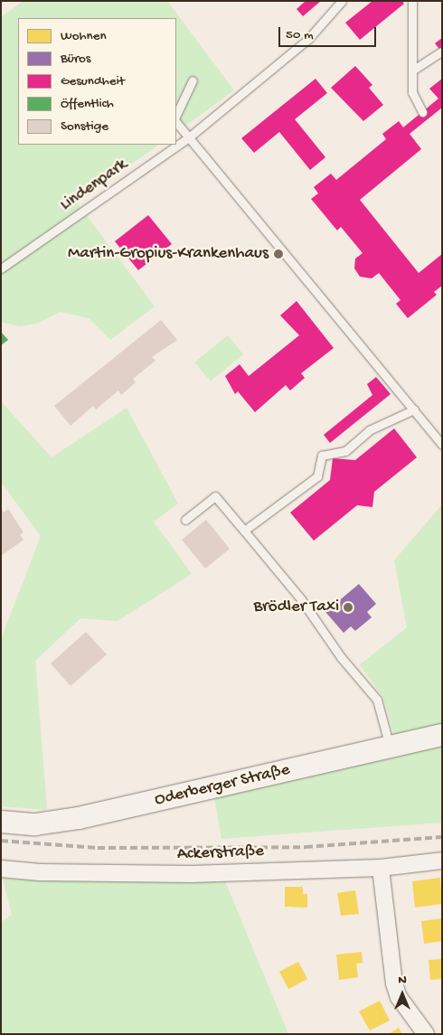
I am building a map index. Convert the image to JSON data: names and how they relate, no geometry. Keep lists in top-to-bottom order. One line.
{"streets":{"main road":["Oderberger Straße"],"street":["Ackerstraße"],"lane":["Lindenpark"]},"places":["Martin-Gropius-Krankenhaus","Brödler Taxi"],"legend":["Wohnen","Büros","Gesundheit","Öffentlich","Sonstige"],"scale_bar":"50 m","north":"top"}
